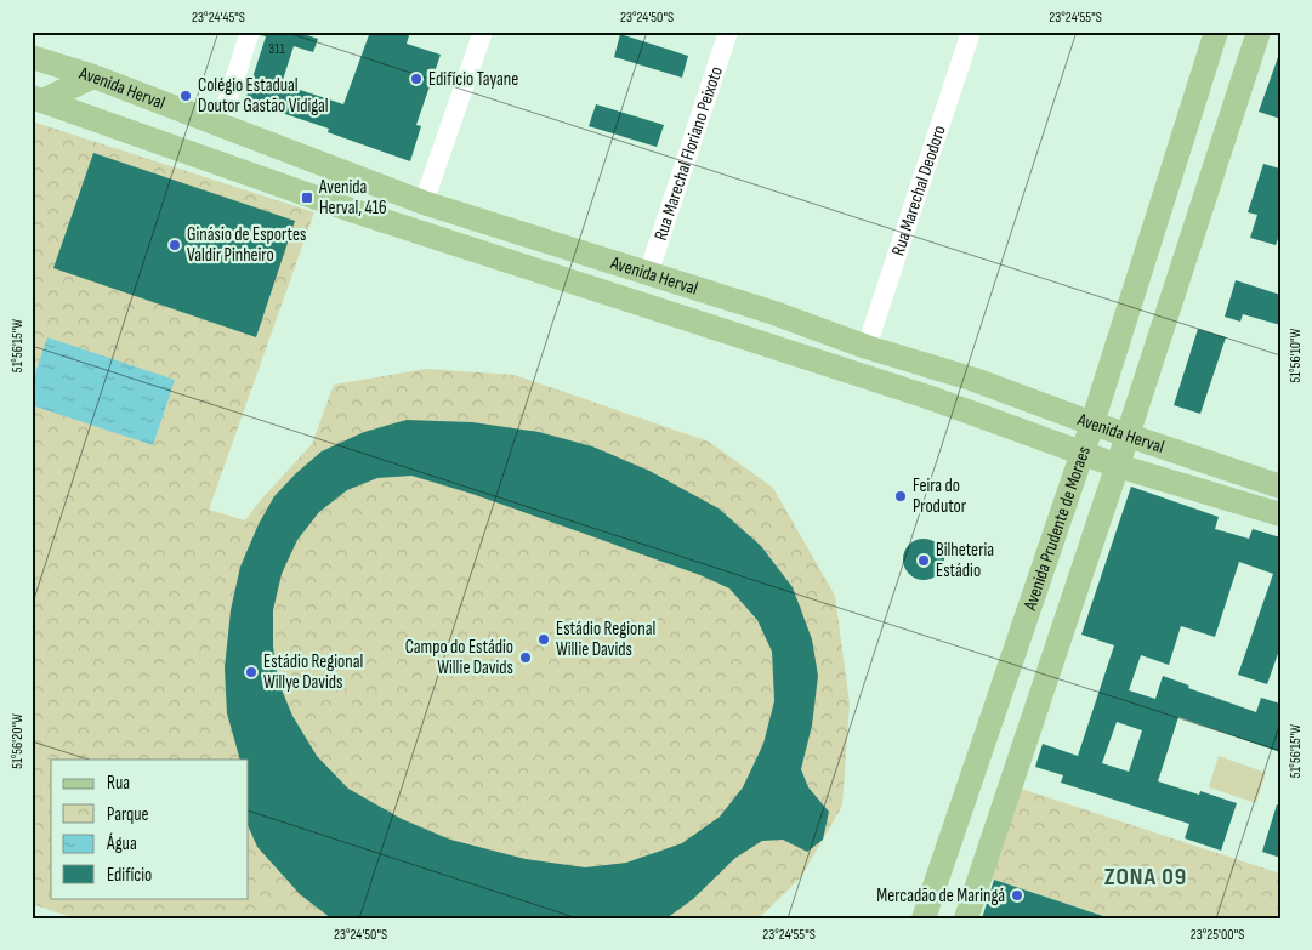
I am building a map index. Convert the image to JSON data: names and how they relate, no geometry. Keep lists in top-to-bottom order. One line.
{"streets":{"main road":["Avenida Herval","Avenida Prudente de Moraes"],"street":["Rua Marechal Floriano Peixoto","Rua Marechal Deodoro"]},"crossings":[["Avenida Herval","Rua Marechal Floriano Peixoto"],["Avenida Herval","Rua Marechal Deodoro"],["Avenida Herval","Avenida Prudente de Moraes"]],"districts":["ZONA 09"],"places":{"other":["Edifício Tayane","Colégio Estadual Doutor Gastão Vidigal","Ginásio de Esportes Valdir Pinheiro","Feira do Produtor","Bilheteria Estádio","Estádio Regional Willie Davids","Campo do Estádio Willie Davids","Estádio Regional Willye Davids","Mercadão de Maringá"],"transit":["Avenida Herval, 416"]},"house_numbers":["311"],"legend":["Rua","Parque","Água","Edifício"],"coordinates":["23°24'45\"S","23°24'50\"S","23°24'55\"S","51°56'15\"W","51°56'10\"W","51°56'20\"W","23°25'00\"S"]}
